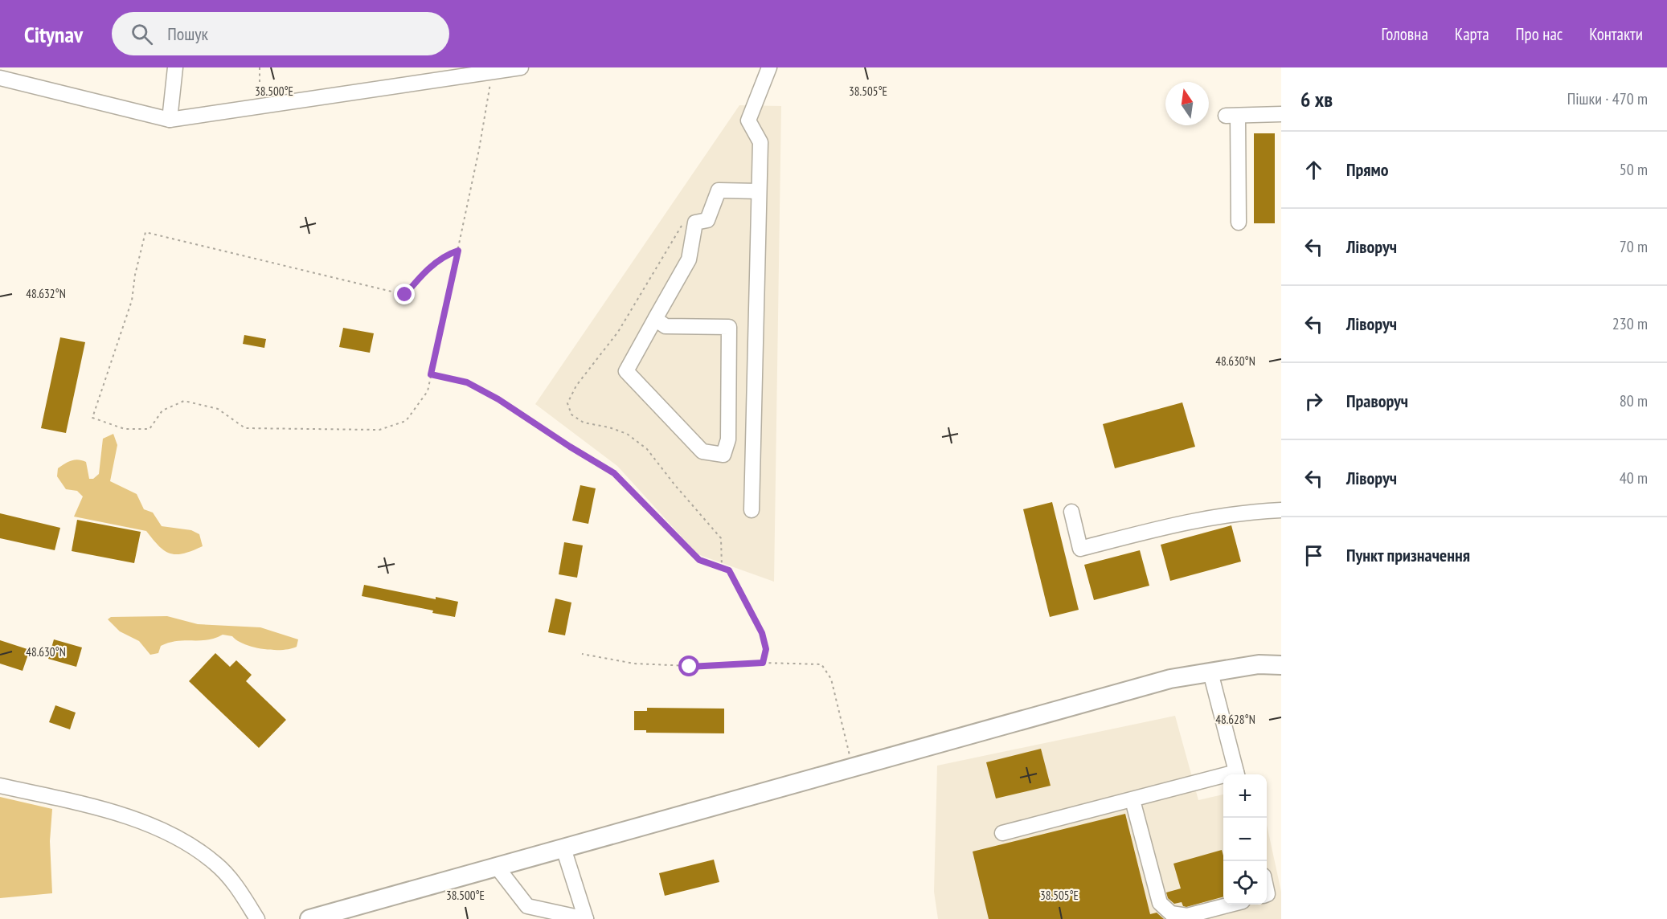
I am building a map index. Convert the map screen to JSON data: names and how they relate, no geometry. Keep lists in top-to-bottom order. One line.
{"north":"top","page":{"header":"Citynav","search":"Пошук","nav":["Головна","Карта","Про нас","Контакти"],"heading":["6 хв","Пішки · 470 m"],"list":[["Прямо","50 m"],["Ліворуч","70 m"],["Ліворуч","230 m"],["Праворуч","80 m"],["Ліворуч","40 m"],"Пункт призначення"],"map_buttons":["+","−"]},"coordinates":["38.500°E","38.505°E","48.632°N","48.630°N","48.628°N"]}
